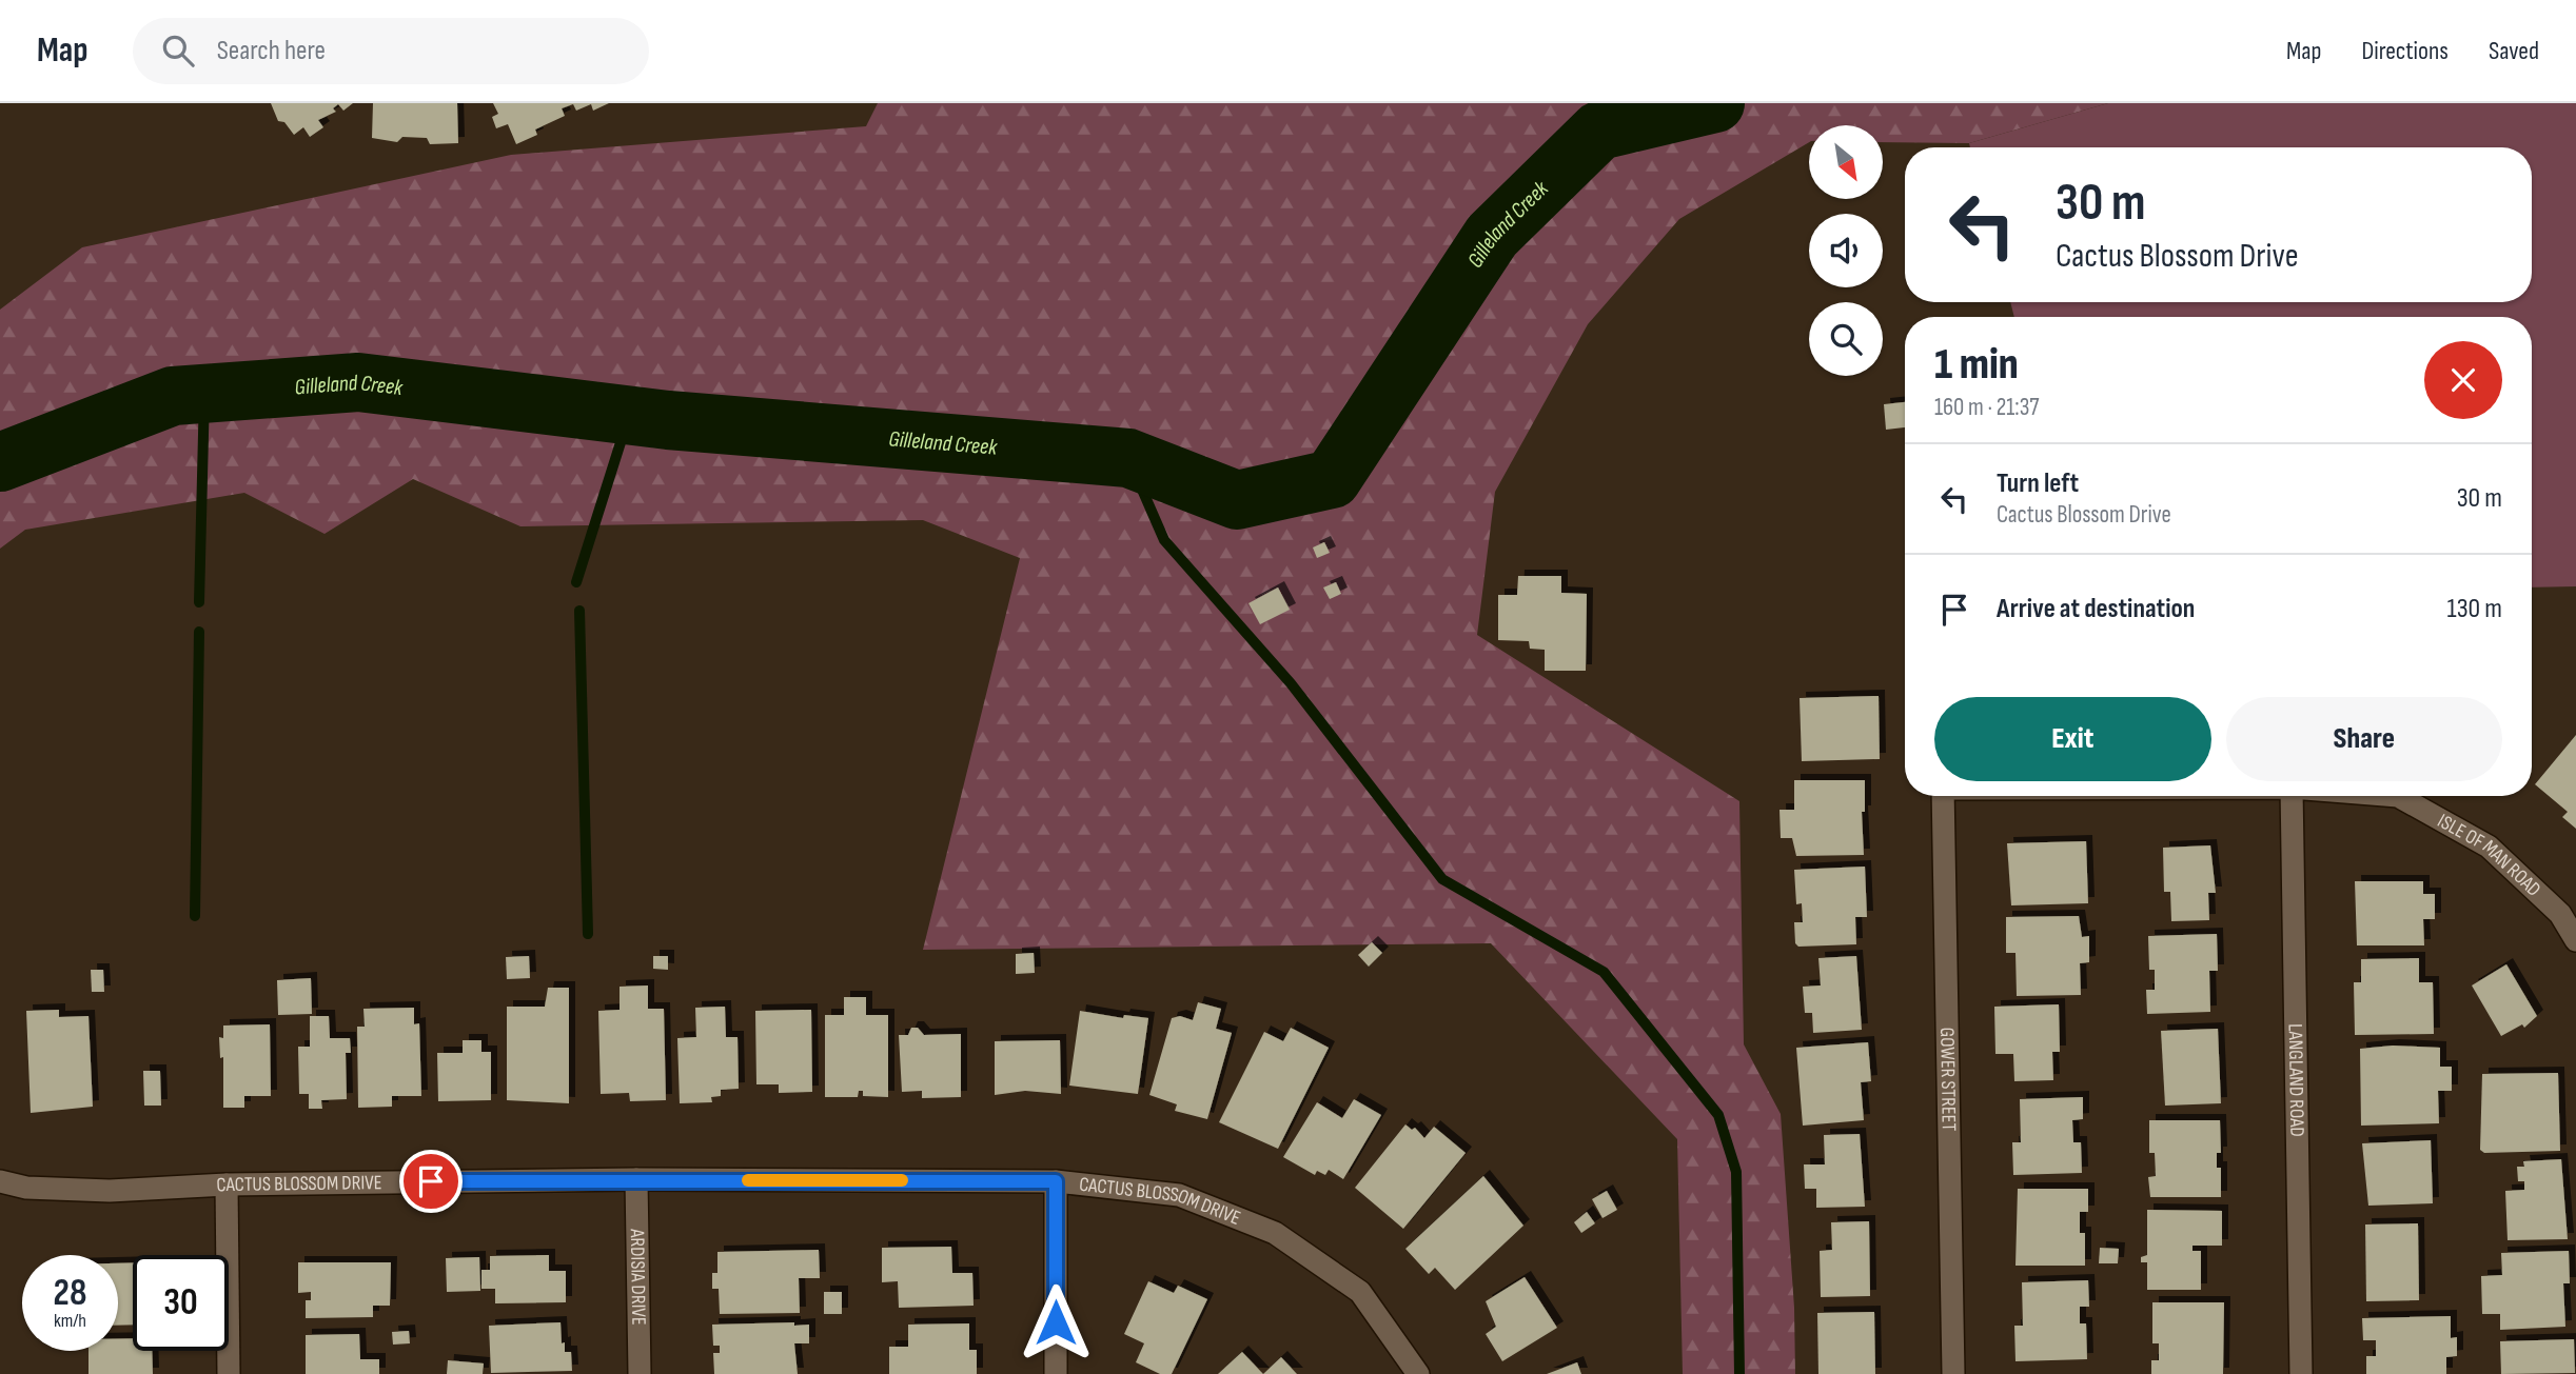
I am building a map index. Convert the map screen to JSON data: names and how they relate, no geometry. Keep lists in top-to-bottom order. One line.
{"streets":{"street":["ISLE OF MAN ROAD","GOWER STREET","LANGLAND ROAD","CACTUS BLOSSOM DRIVE","ARDISIA DRIVE"]},"crossings":[["CACTUS BLOSSOM DRIVE","ARDISIA DRIVE"]],"water":["Gilleland Creek"],"north":"bottom right","page":{"header":"Map","search":"Search here","nav":["Map","Directions","Saved"],"turn":["30 m","Cactus Blossom Drive"],"heading":["1 min","160 m · 21:37"],"list":[{"name":"Turn left","note":"Cactus Blossom Drive","value":"30 m"},{"name":"Arrive at destination","value":"130 m"}],"buttons":["Exit","Share"],"speed":"28 km/h","limit":"30"}}
